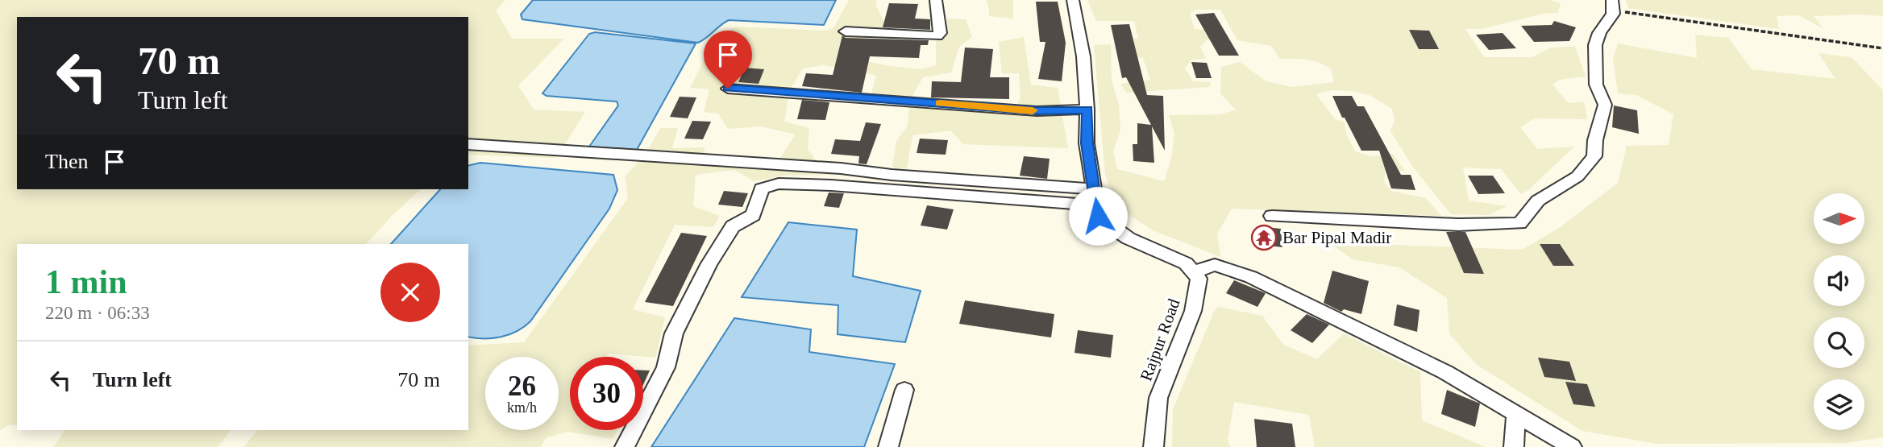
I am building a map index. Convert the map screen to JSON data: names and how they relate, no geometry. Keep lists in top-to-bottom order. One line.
{"streets":{"street":["Rajpur Road"]},"places":{"temple":["Bar Pipal Madir"]},"north":"right","page":{"turn":["70 m","Turn left"],"then":"Then","heading":["1 min","220 m · 06:33"],"list":[{"name":"Turn left","value":"70 m"}],"speed":"26 km/h","limit":"30"}}
